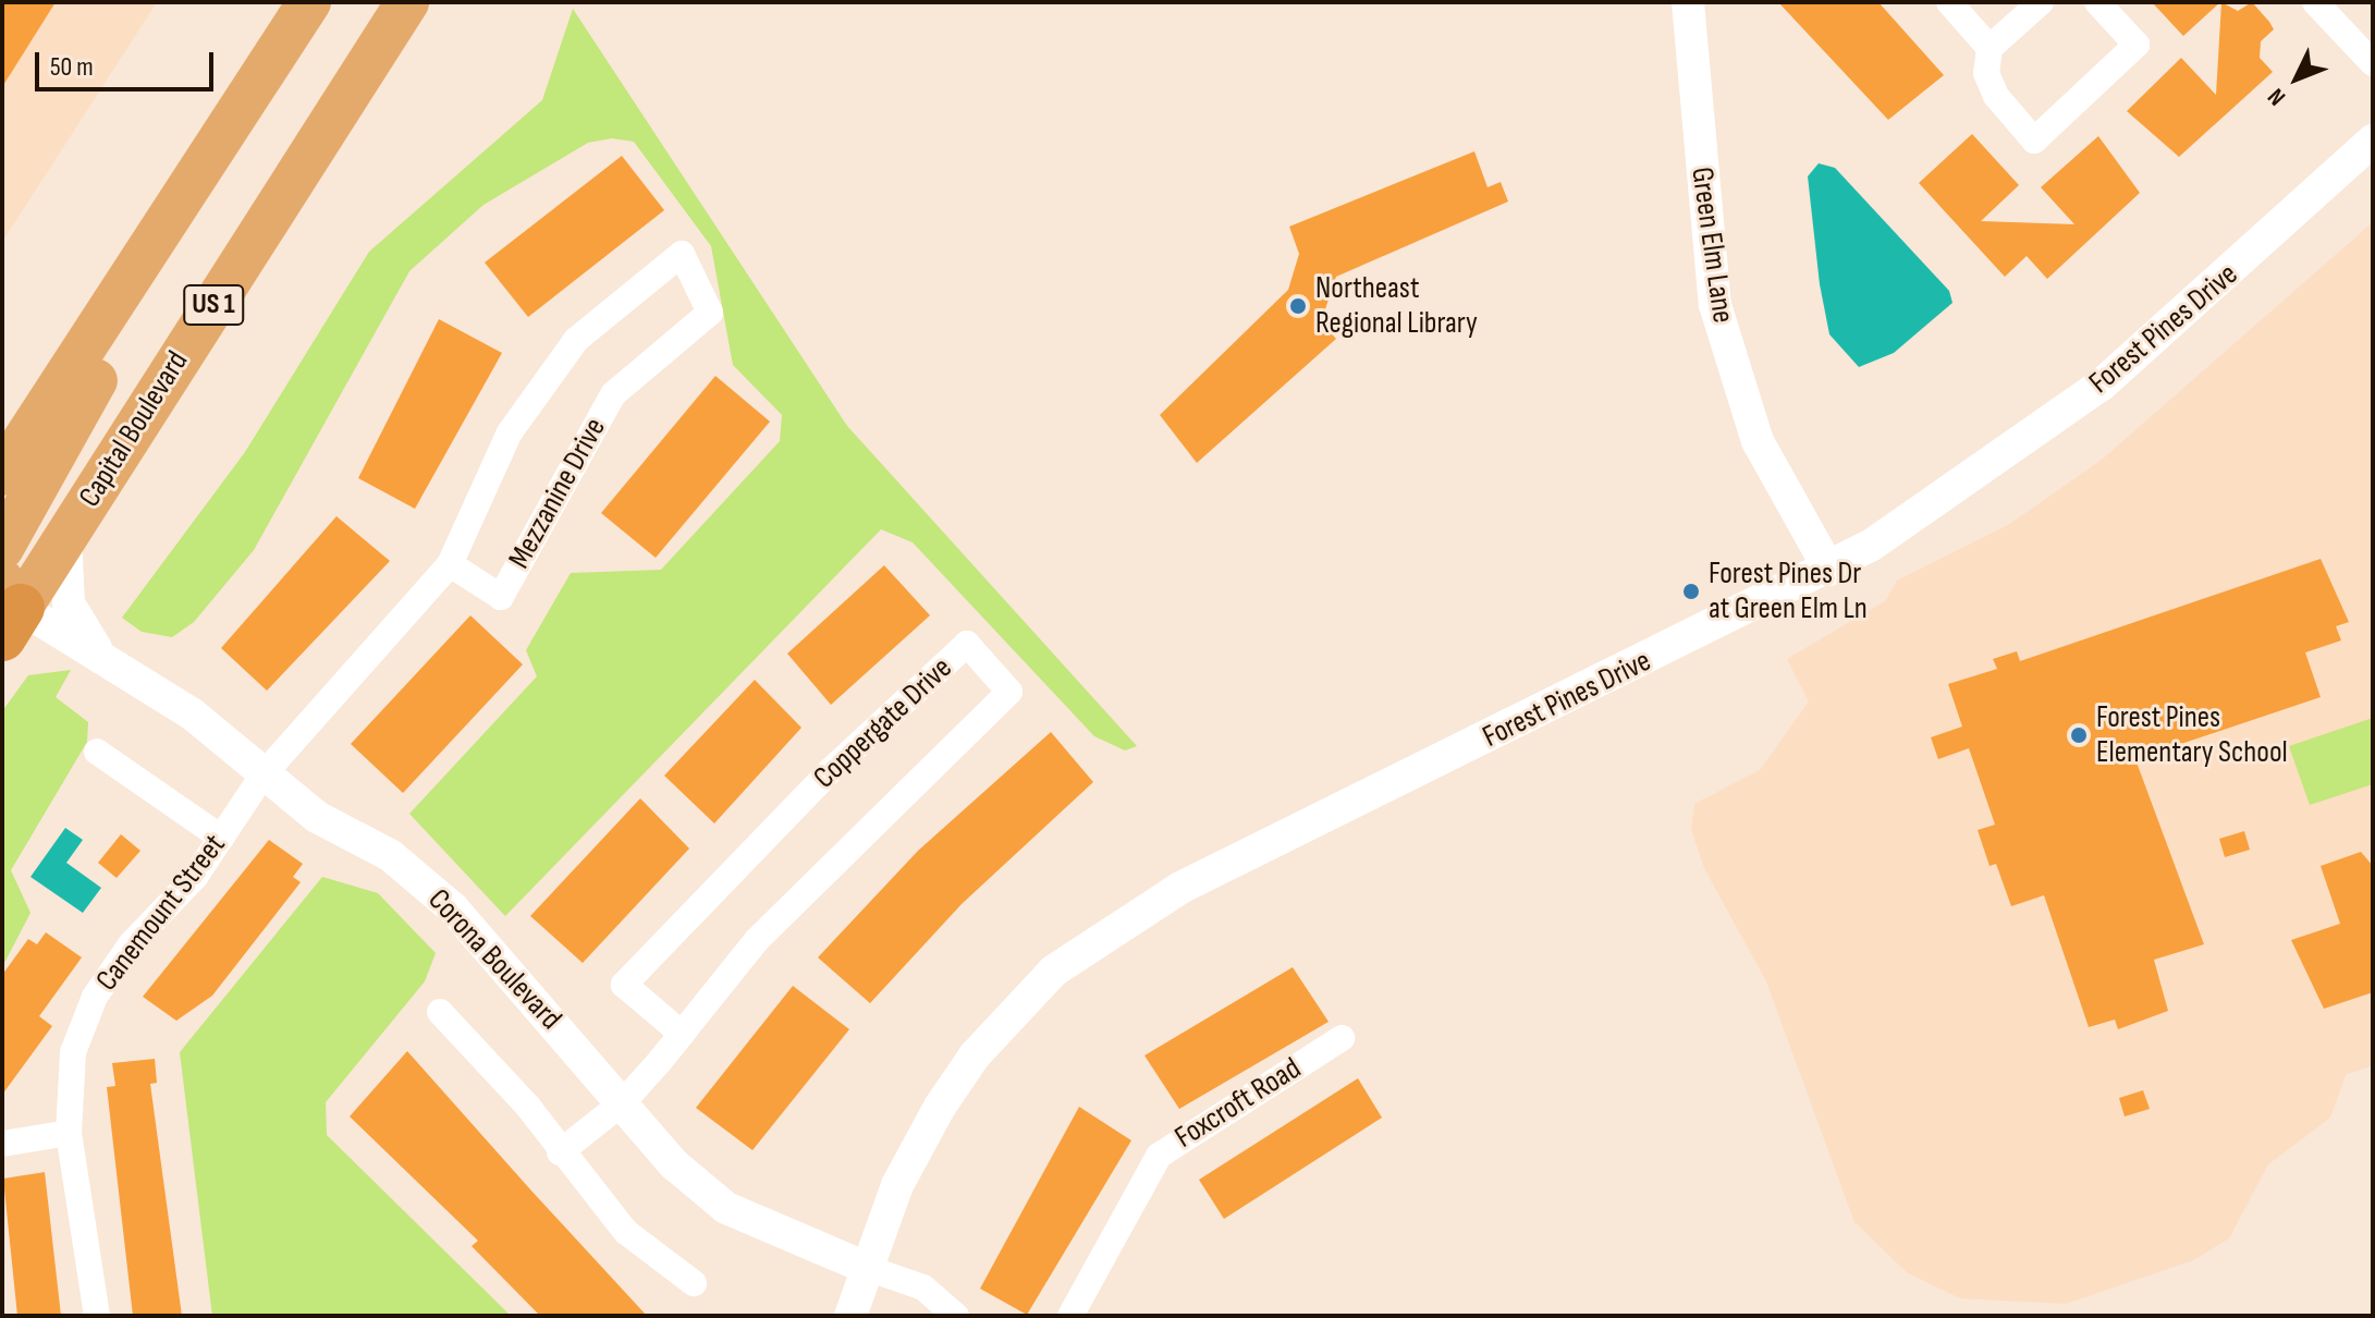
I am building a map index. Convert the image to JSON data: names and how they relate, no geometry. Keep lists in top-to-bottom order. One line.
{"streets":{"highway":["US 1","Capital Boulevard"],"street":["Green Elm Lane","Forest Pines Drive","Mezzanine Drive","Coppergate Drive","Canemount Street","Corona Boulevard","Foxcroft Road"]},"crossings":[["Green Elm Lane","Forest Pines Drive"],["Forest Pines Drive","Corona Boulevard"],["Capital Boulevard","Corona Boulevard"],["Mezzanine Drive","Canemount Street"],["Mezzanine Drive","Corona Boulevard"],["Coppergate Drive","Corona Boulevard"],["Canemount Street","Corona Boulevard"]],"places":["Northeast Regional Library","Forest Pines Dr at Green Elm Ln","Forest Pines Elementary School"],"scale_bar":"50 m","north":"bottom left"}
